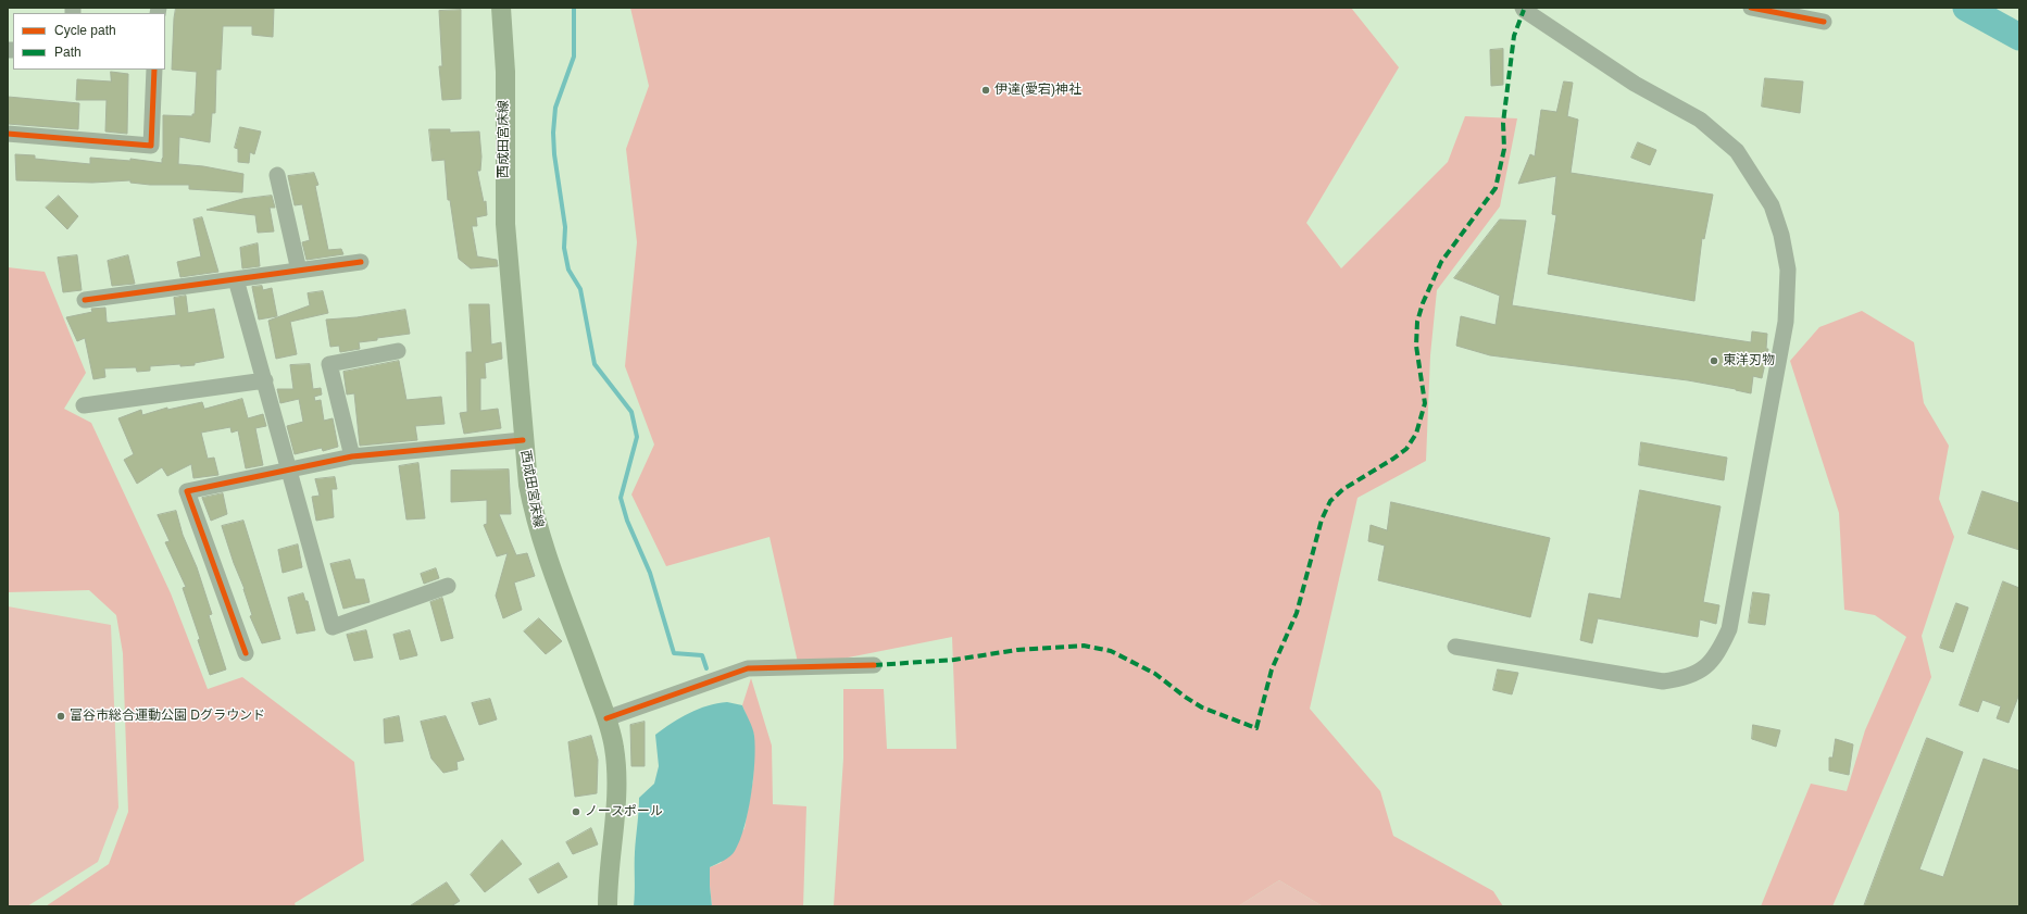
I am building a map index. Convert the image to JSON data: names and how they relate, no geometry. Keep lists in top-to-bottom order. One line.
{"streets":{"main road":["西成田宮床線"]},"places":["伊達(愛宕)神社","東洋刃物","富谷市総合運動公園 Dグラウンド","ノースポール"],"legend":["Cycle path","Path"]}
